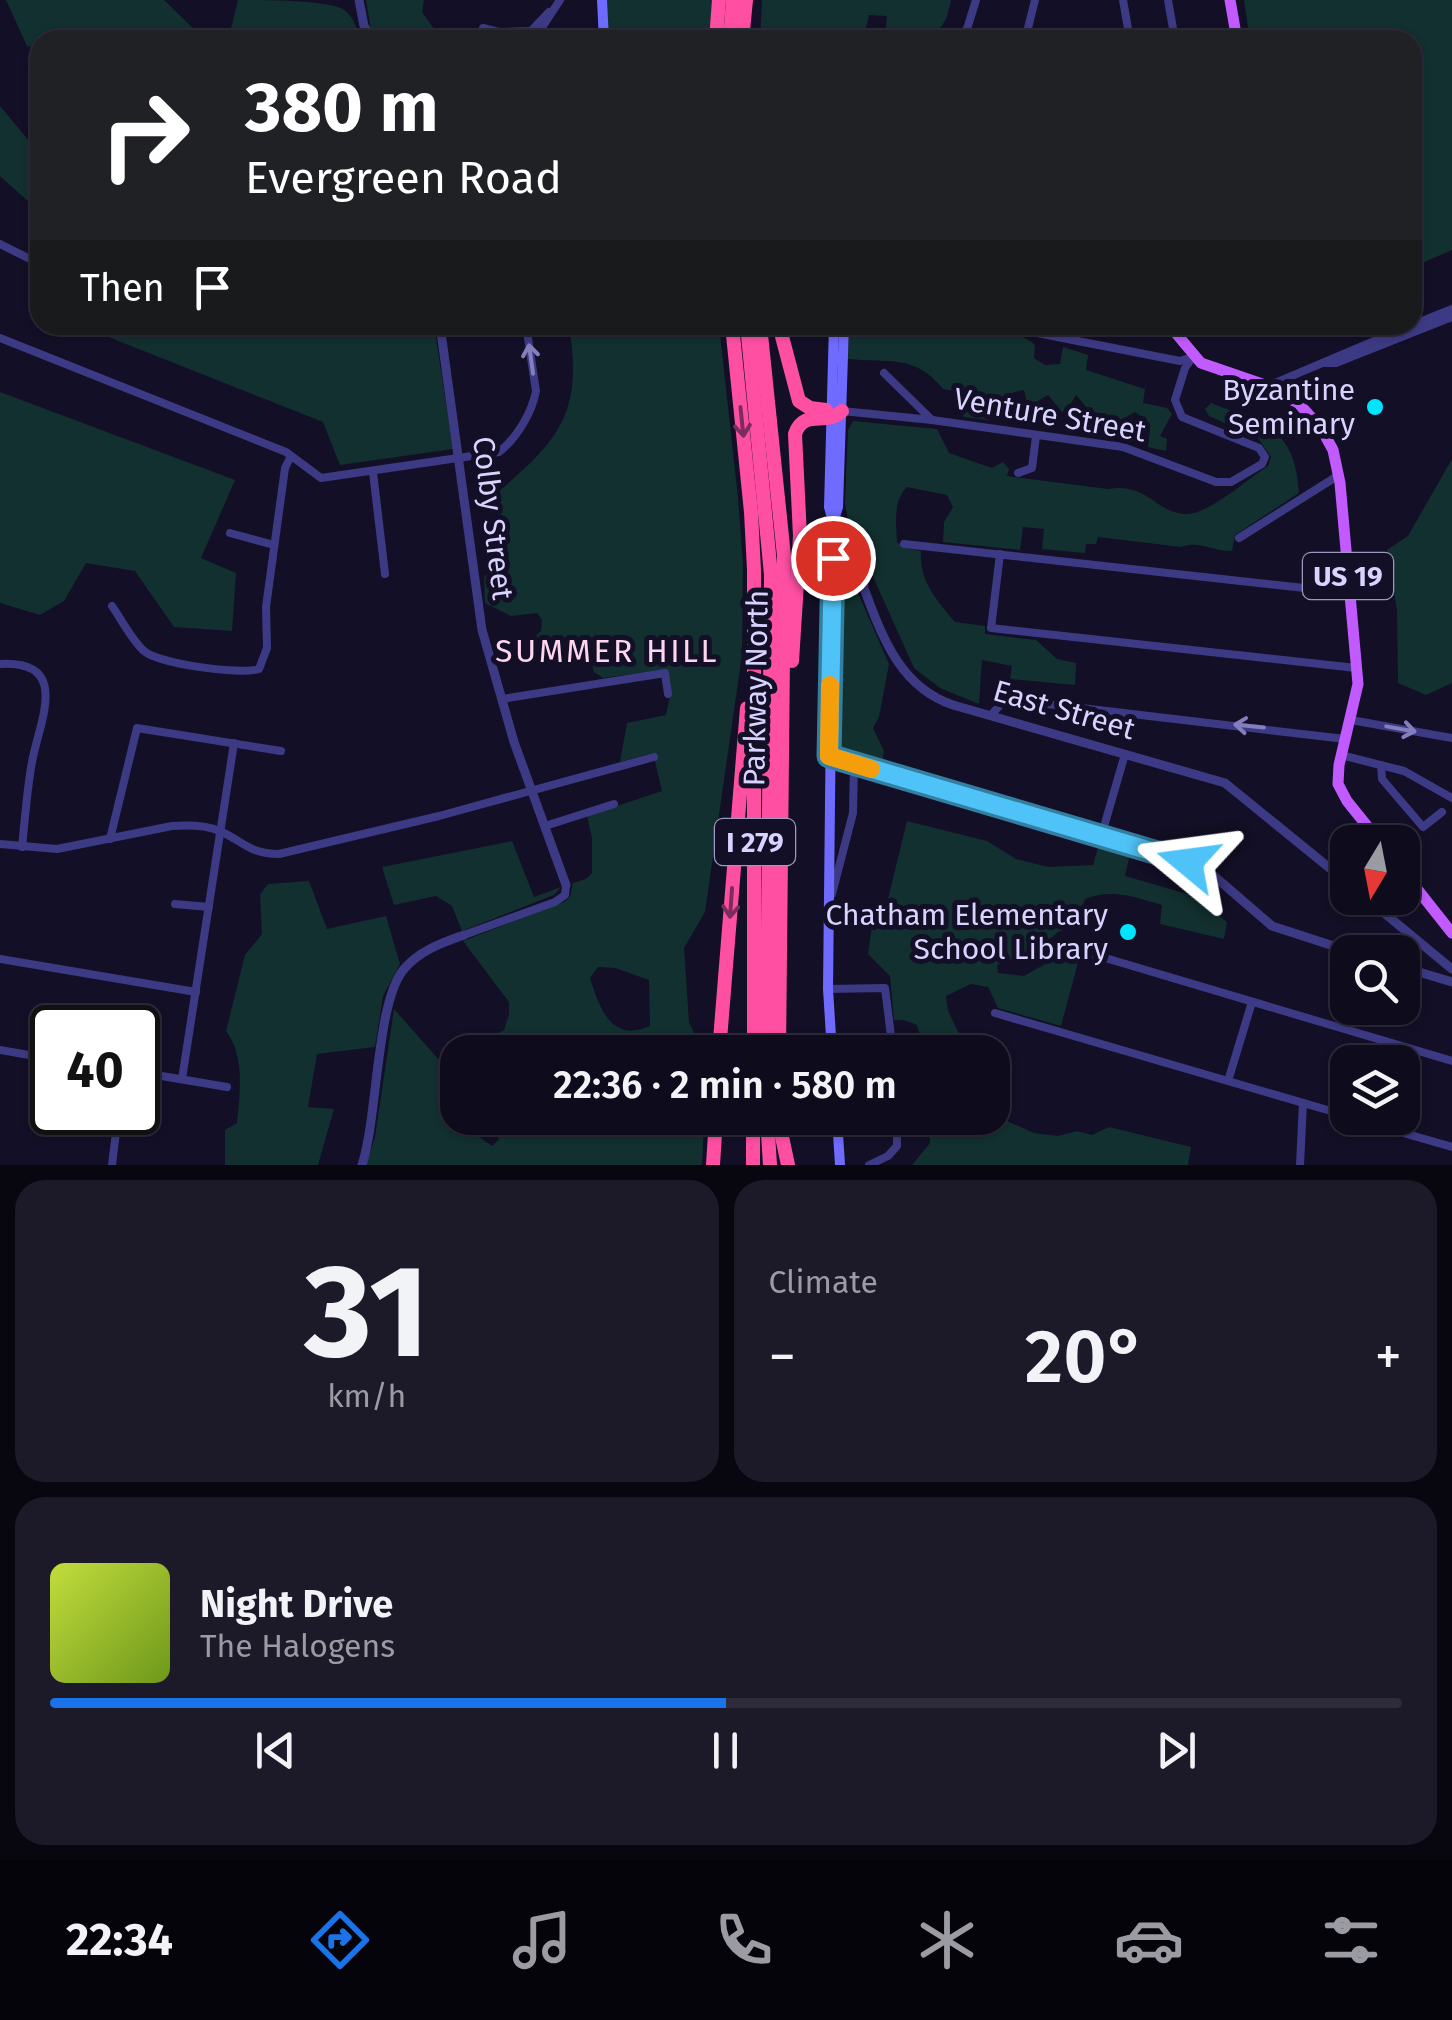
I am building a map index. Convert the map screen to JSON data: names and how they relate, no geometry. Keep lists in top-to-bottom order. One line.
{"streets":{"highway":["Parkway North","I 279"],"main road":["US 19","East Street"],"street":["Venture Street","Colby Street"]},"crossings":[["Venture Street","US 19"],["Venture Street","East Street"]],"districts":["SUMMER HILL"],"places":["Byzantine Seminary","Chatham Elementary School Library"],"north":"bottom","page":{"turn":["380 m","Evergreen Road"],"then":"Then","limit":"40","trip":"22:36 · 2 min · 580 m","tile":[["31","km/h"],"Climate"],"heat":["−","20°","+"],"song":["Night Drive","The Halogens"],"tabs":"22:34"}}
